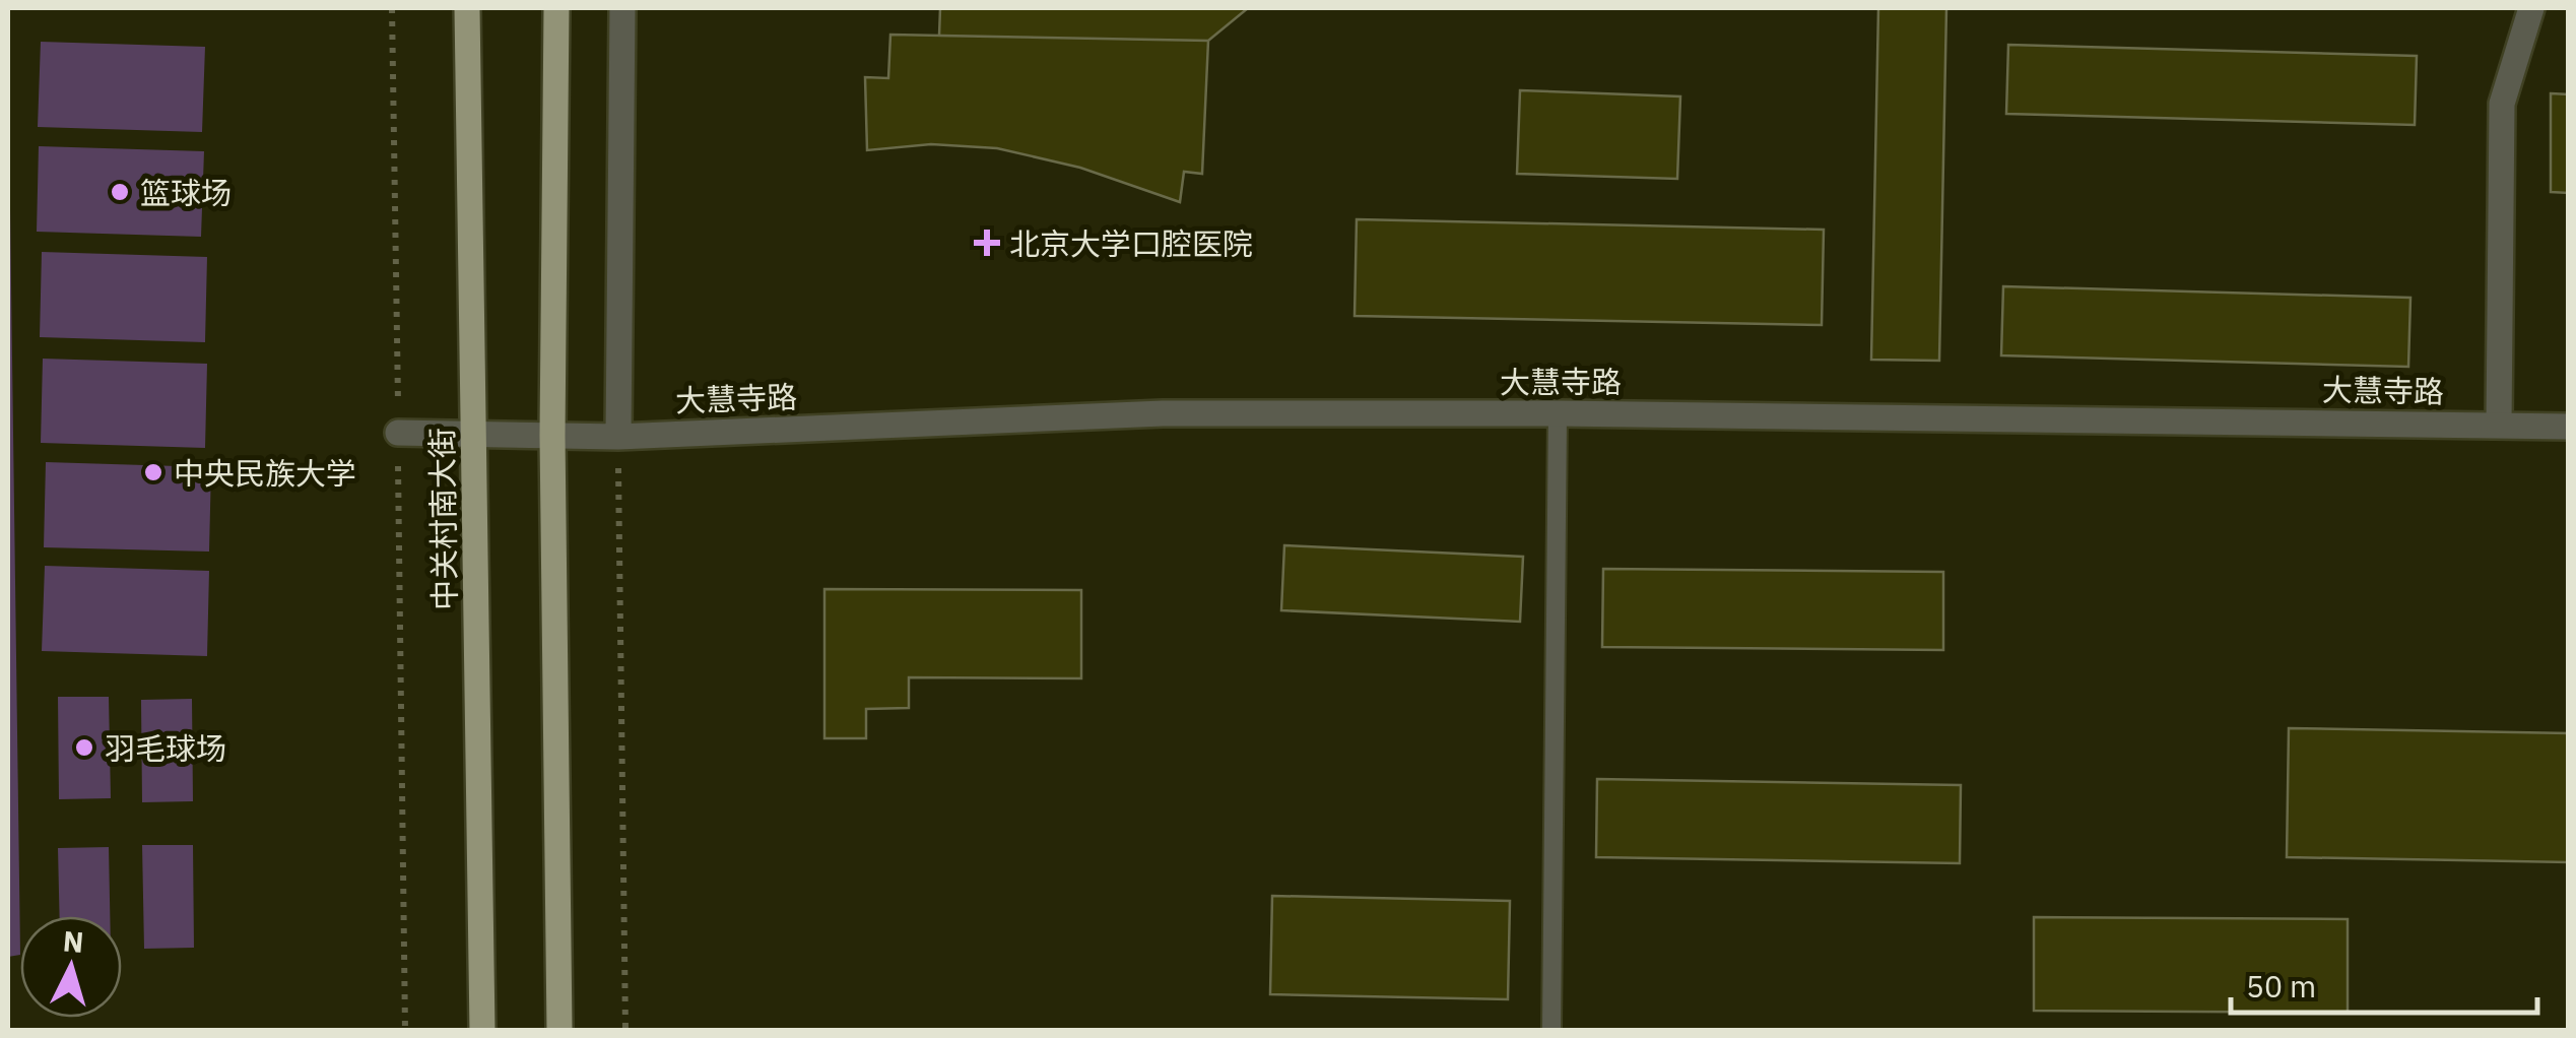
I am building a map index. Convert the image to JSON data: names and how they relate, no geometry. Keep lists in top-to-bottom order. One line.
{"streets":{"main road":["中关村南大街"],"street":["大慧寺路"]},"crossings":[["大慧寺路","中关村南大街"]],"places":{"other":["篮球场","中央民族大学","羽毛球场"],"health":["北京大学口腔医院"]},"scale_bar":"50 m","north":"top"}
